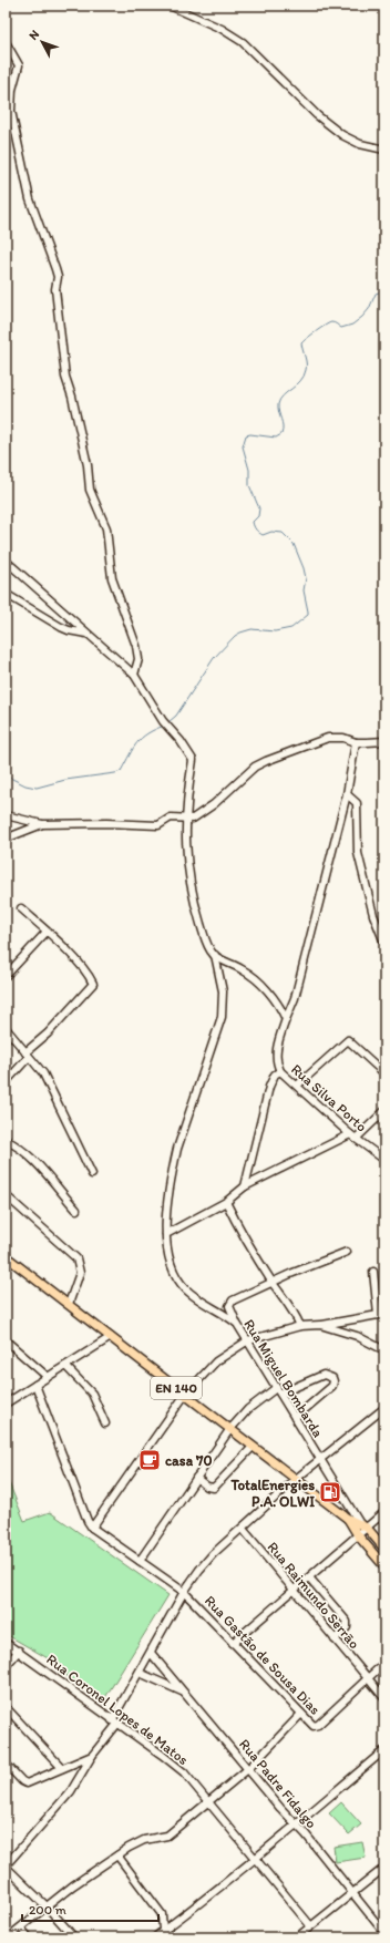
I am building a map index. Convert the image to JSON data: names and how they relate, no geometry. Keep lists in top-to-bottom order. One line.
{"streets":{"main road":["EN 140"],"street":["Rua Silva Porto","Rua Miguel Bombarda","Rua Raimundo Serrão","Rua Gastão de Sousa Dias","Rua Coronel Lopes de Matos","Rua Padre Fidalgo"]},"crossings":[["Rua Miguel Bombarda","EN 140"],["Rua Raimundo Serrão","Rua Gastão de Sousa Dias"]],"places":{"cafe":["casa 70"],"fuel station":["TotalEnergies P.A. OLWI"]},"scale_bar":"200 m","north":"top left"}
